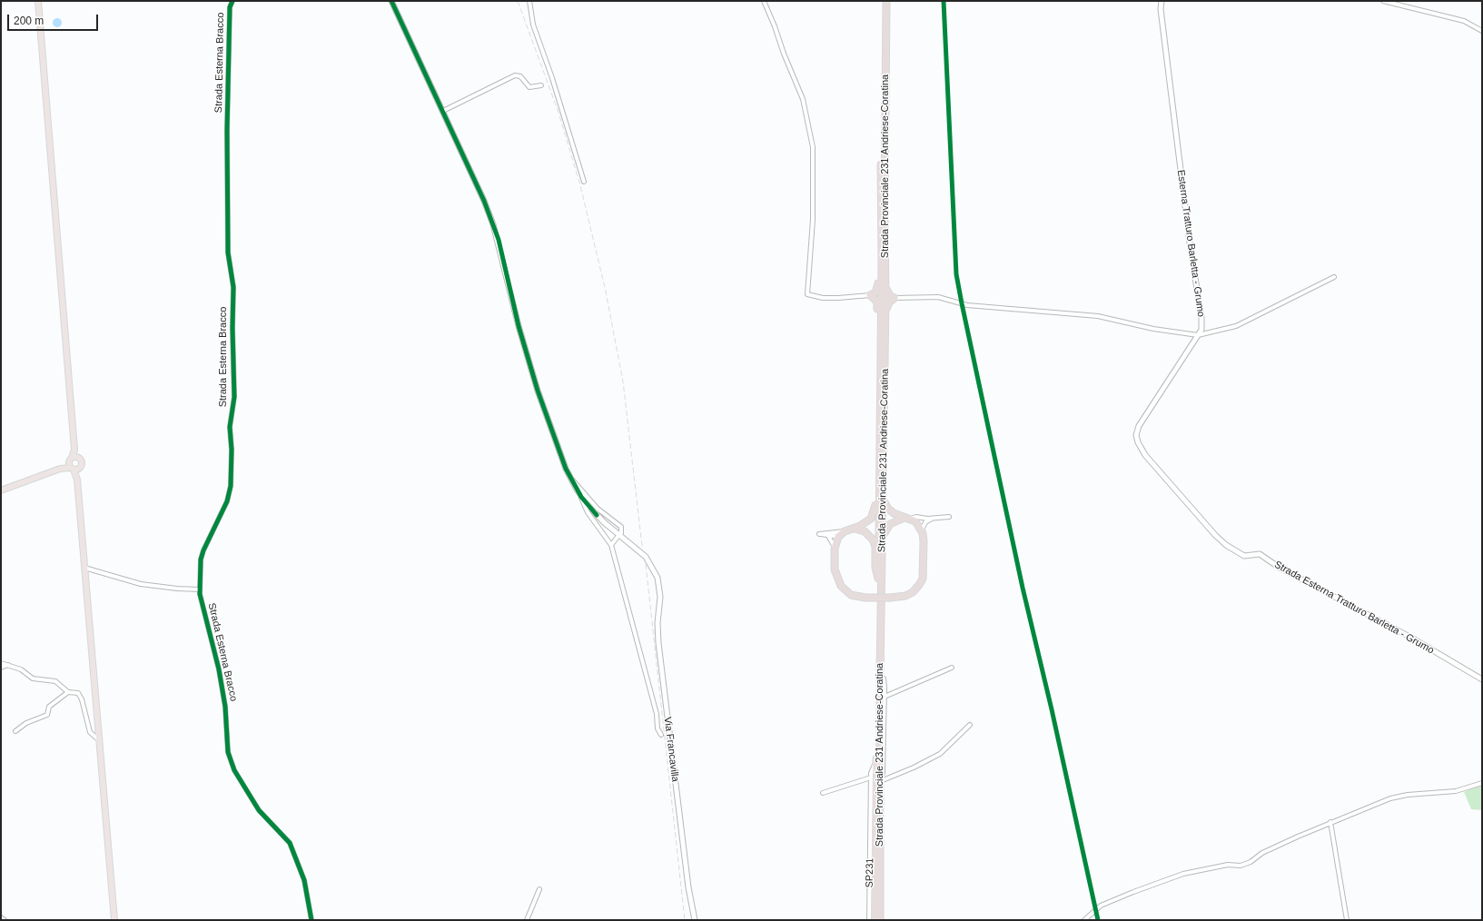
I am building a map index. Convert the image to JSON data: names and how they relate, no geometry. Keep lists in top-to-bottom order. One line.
{"streets":{"highway":["Strada Provinciale 231 Andriese-Coratina","SP231"],"street":["Strada Esterna Bracco","Esterna Tratturo Barletta - Grumo","Strada Esterna Tratturo Barletta - Grumo","Via Francavilla"]},"crossings":[["Strada Provinciale 231 Andriese-Coratina","SP231"],["Esterna Tratturo Barletta - Grumo","Strada Esterna Tratturo Barletta - Grumo"]],"scale_bar":"200 m"}
